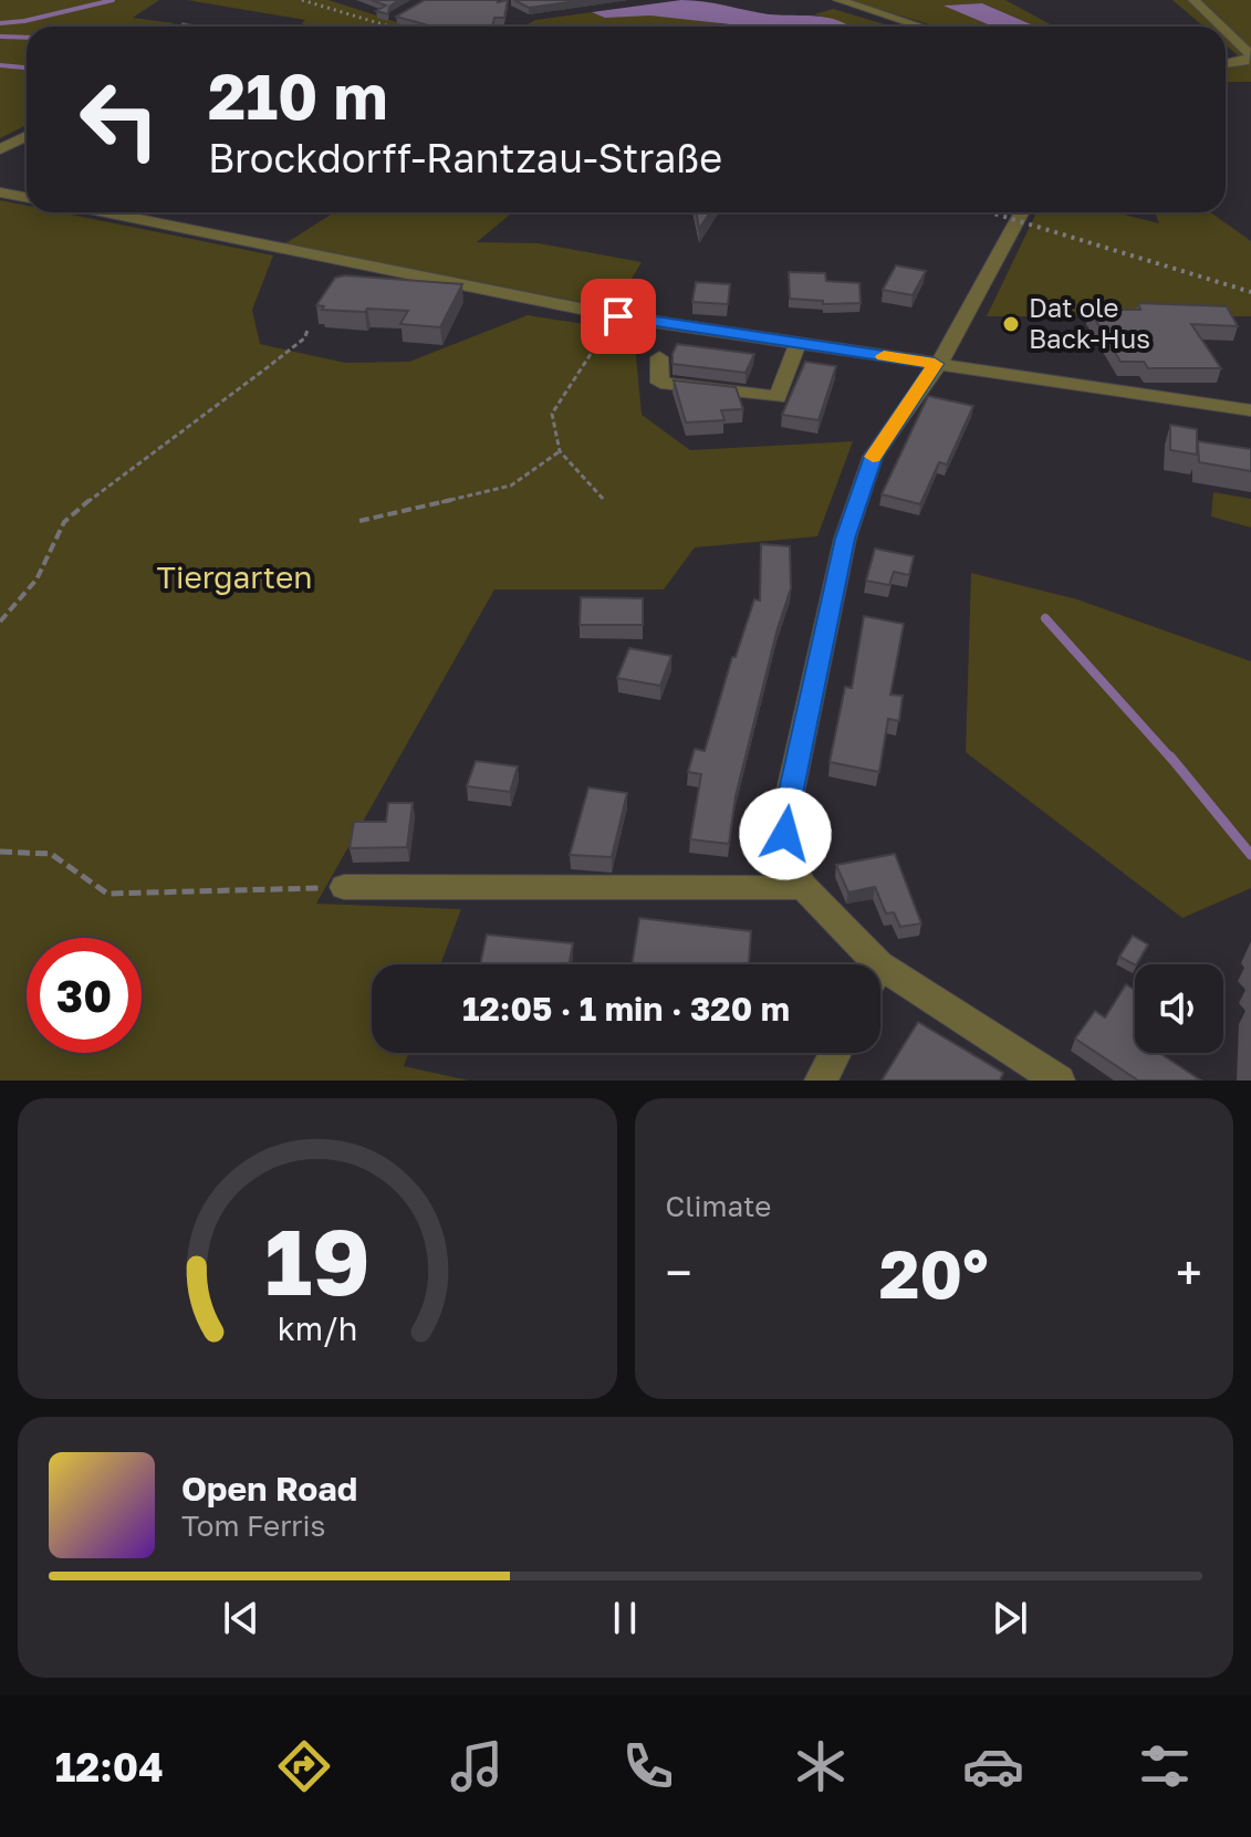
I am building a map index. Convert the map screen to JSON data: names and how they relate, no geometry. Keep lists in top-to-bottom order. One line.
{"parks":["Tiergarten"],"places":["Dat ole Back-Hus"],"page":{"turn":["210 m","Brockdorff-Rantzau-Straße"],"limit":"30","trip":"12:05 · 1 min · 320 m","tile":"Climate","heat":["−","20°","+"],"song":["Open Road","Tom Ferris"],"tabs":"12:04","gauge":["19","km/h"]}}
